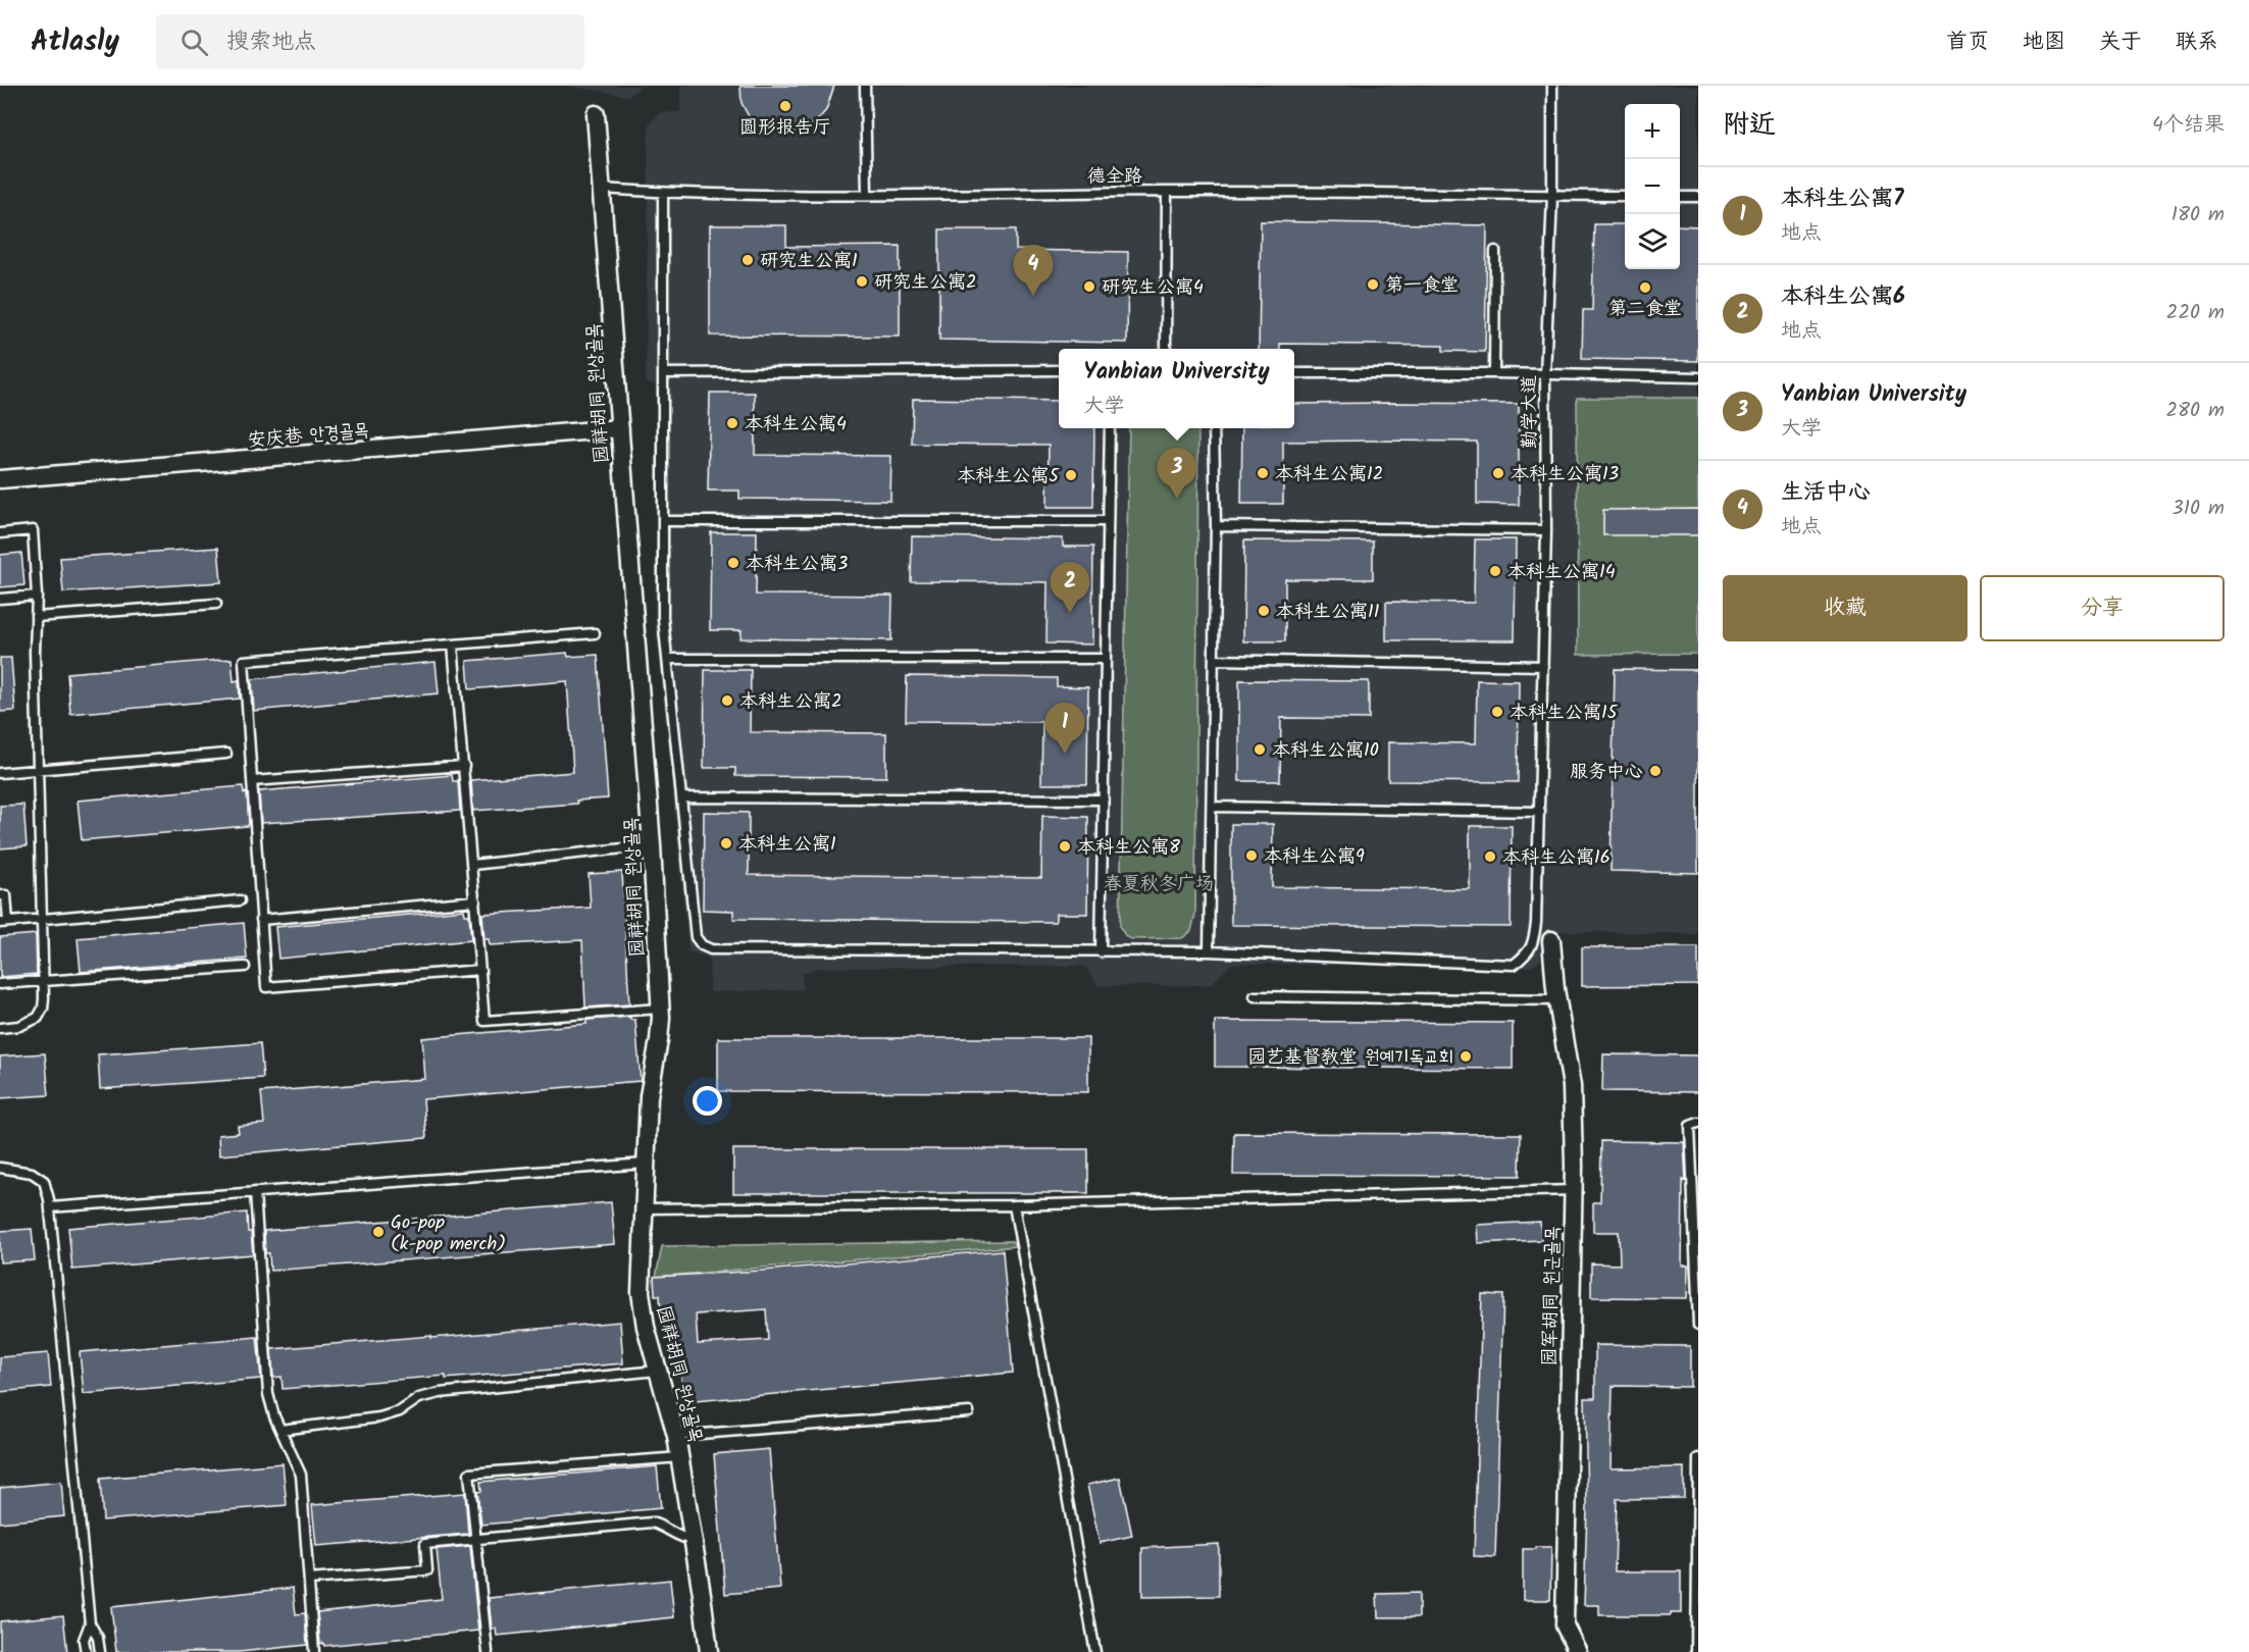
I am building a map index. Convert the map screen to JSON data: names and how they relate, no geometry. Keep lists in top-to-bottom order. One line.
{"streets":{"street":["园祥胡同 원상골목","安庆巷 안경골목","园军胡同 원군골목"],"lane":["德全路","勤学大道"]},"crossings":[["德全路","园祥胡同 원상골목"],["德全路","勤学大道"],["园祥胡同 원상골목","安庆巷 안경골목"]],"parks":["春夏秋冬广场"],"places":["圆形报告厅","研究生公寓1","研究生公寓2","第一食堂","研究生公寓4","第二食堂","本科生公寓4","本科生公寓12","本科生公寓13","本科生公寓5","本科生公寓3","本科生公寓14","本科生公寓11","本科生公寓2","本科生公寓15","本科生公寓10","服务中心","本科生公寓1","本科生公寓8","本科生公寓9","本科生公寓16","园艺基督教堂 원예기독교회","Go-pop (k-pop merch)"],"page":{"header":"Atlasly","search":"搜索地点","nav":["首页","地图","关于","联系"],"heading":["附近","4个结果"],"map_buttons":["+","−"],"list":[{"mark":"1","name":"本科生公寓7","note":"地点","value":"180 m"},{"mark":"2","name":"本科生公寓6","note":"地点","value":"220 m"},{"mark":"3","name":"Yanbian University","note":"大学","value":"280 m"},{"mark":"4","name":"生活中心","note":"地点","value":"310 m"}],"pins":["4","3","2","1"],"popup":["Yanbian University","大学"],"buttons":["收藏","分享"]}}
